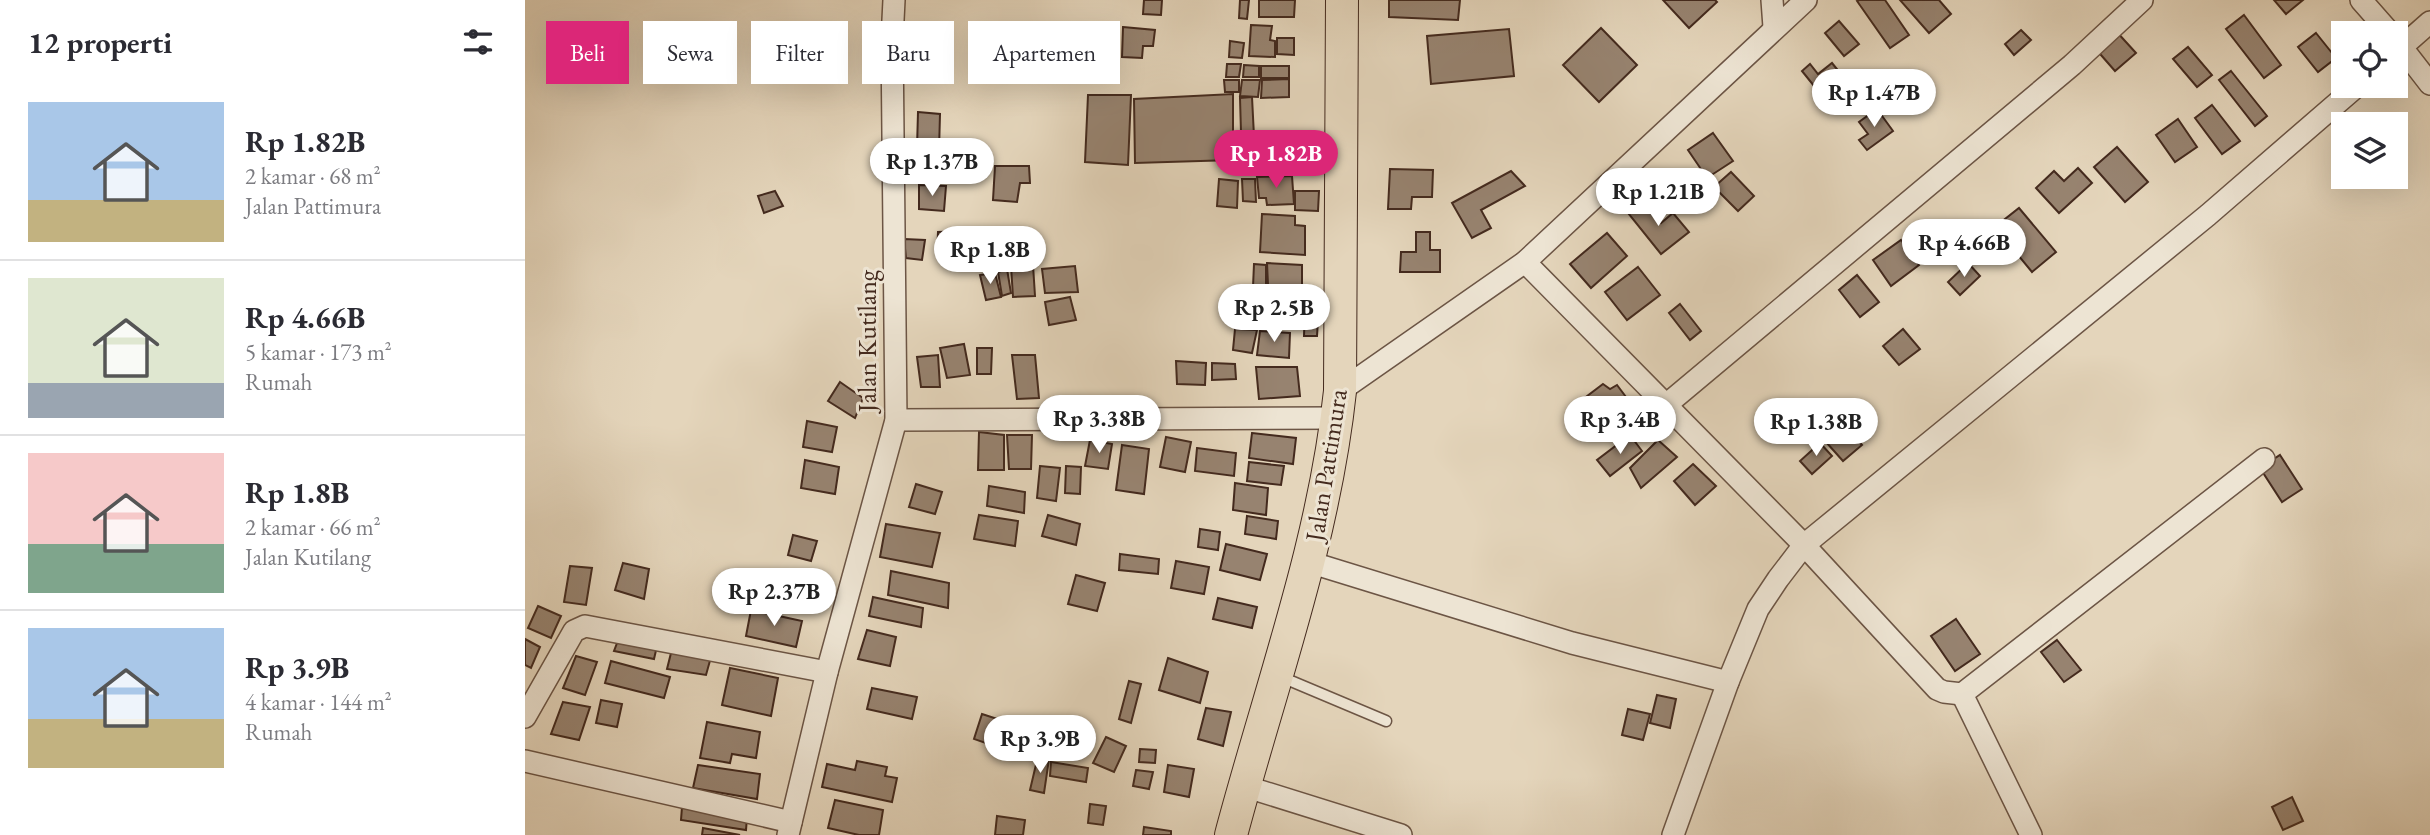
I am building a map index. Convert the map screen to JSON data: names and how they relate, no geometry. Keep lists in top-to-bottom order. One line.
{"streets":{"main road":["Jalan Pattimura"],"street":["Jalan Kutilang"]},"page":{"heading":"12 properti","chip":["Beli","Sewa","Filter","Baru","Apartemen"],"price":["Rp 1.47B","Rp 1.82B","Rp 1.37B","Rp 1.21B","Rp 4.66B","Rp 1.8B","Rp 2.5B","Rp 3.38B","Rp 3.4B","Rp 1.38B","Rp 2.37B","Rp 3.9B"],"list":[{"name":"Rp 1.82B","note":"2 kamar · 68 m² · Jalan Pattimura"},{"name":"Rp 4.66B","note":"5 kamar · 173 m² · Rumah"},{"name":"Rp 1.8B","note":"2 kamar · 66 m² · Jalan Kutilang"},{"name":"Rp 3.9B","note":"4 kamar · 144 m² · Rumah"}]}}
